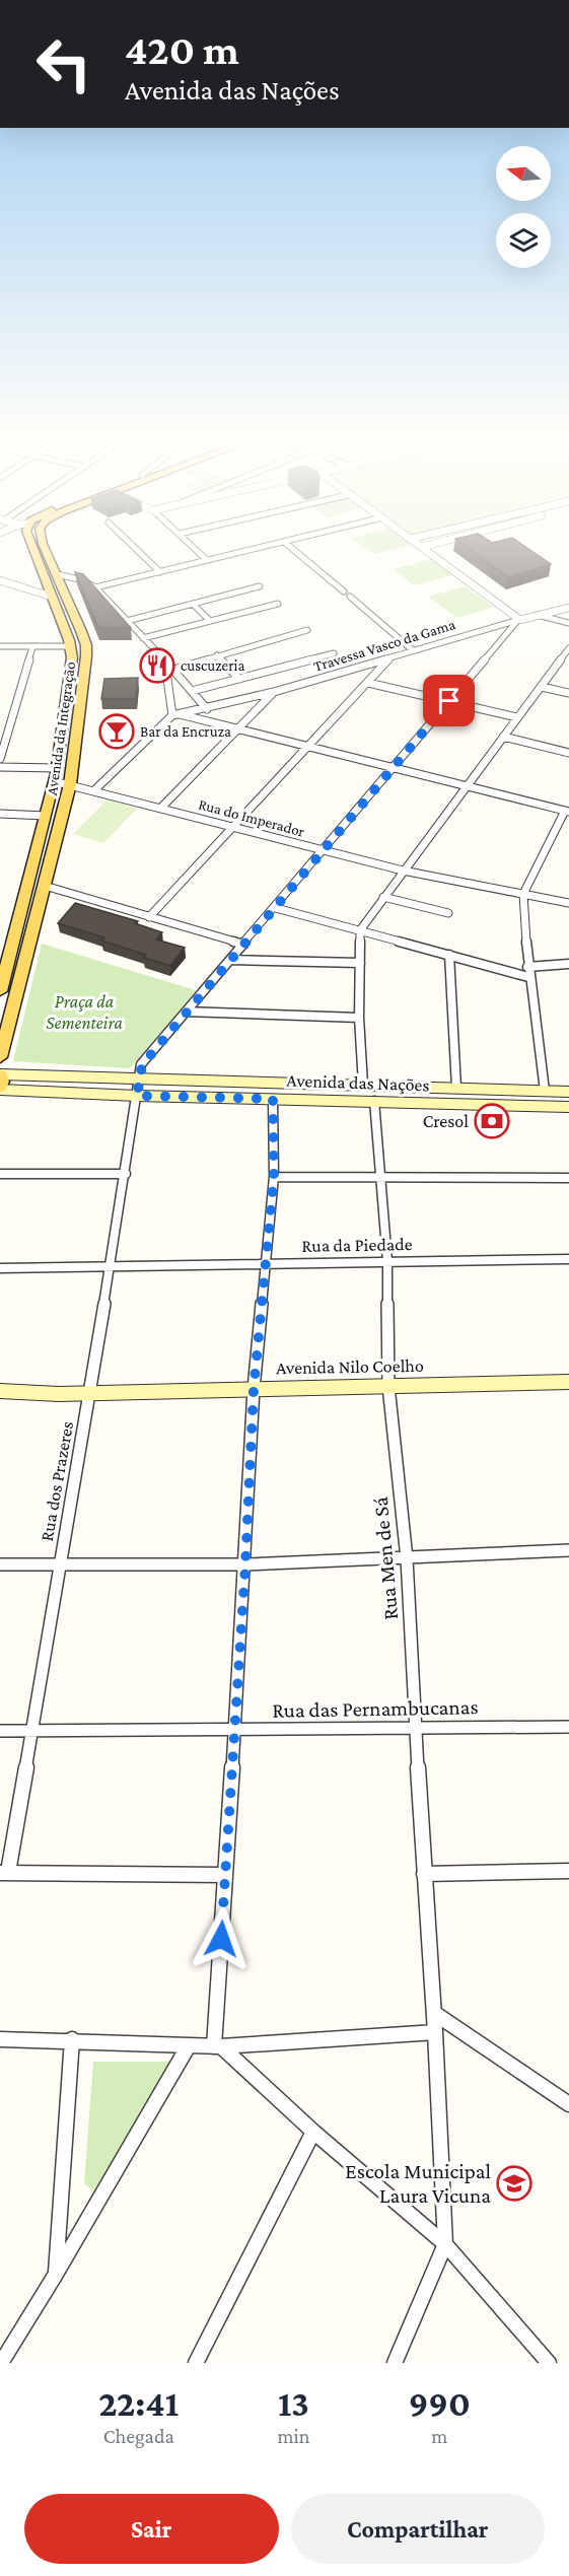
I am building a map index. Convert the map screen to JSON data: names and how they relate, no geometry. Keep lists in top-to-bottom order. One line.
{"streets":{"main road":["Avenida da Integração","Avenida das Nações","Avenida Nilo Coelho"],"street":["Travessa Vasco da Gama","Rua do Imperador","Rua da Piedade","Rua dos Prazeres","Rua Men de Sá","Rua das Pernambucanas"]},"crossings":[["Travessa Vasco da Gama","Rua dos Prazeres"],["Avenida da Integração","Rua do Imperador"],["Rua do Imperador","Rua dos Prazeres"],["Avenida das Nações","Rua dos Prazeres"],["Avenida das Nações","Rua Men de Sá"],["Rua da Piedade","Rua dos Prazeres"],["Rua da Piedade","Rua Men de Sá"],["Avenida Nilo Coelho","Rua dos Prazeres"],["Avenida Nilo Coelho","Rua Men de Sá"],["Rua dos Prazeres","Rua das Pernambucanas"],["Rua Men de Sá","Rua das Pernambucanas"]],"parks":["Praça da Sementeira"],"places":{"restaurant":["cuscuzeria"],"bar":["Bar da Encruza"],"bank":["Cresol"],"school or university":["Escola Municipal Laura Vicuna"]},"north":"left","page":{"turn":["420 m","Avenida das Nações"],"eta":["22:41","Chegada","13","min","990","m"],"buttons":["Sair","Compartilhar"]}}
